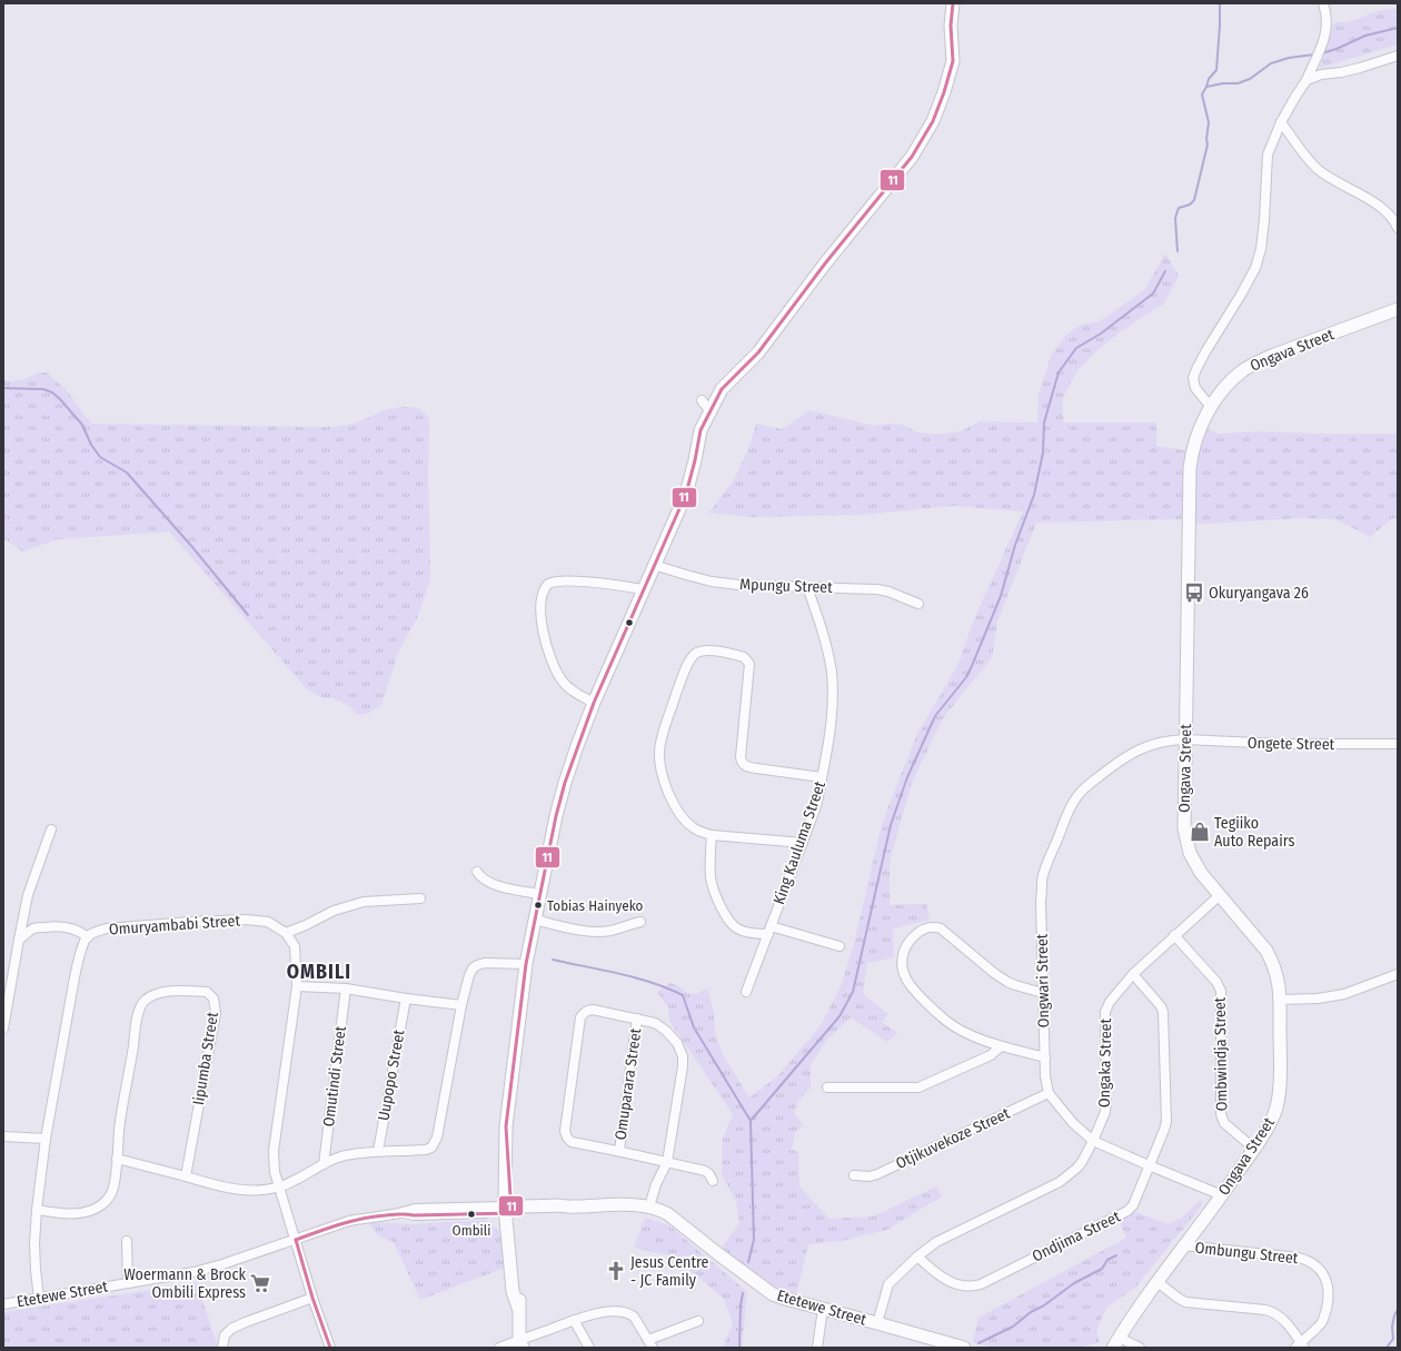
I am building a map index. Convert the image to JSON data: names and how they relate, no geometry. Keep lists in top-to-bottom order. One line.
{"streets":{"street":["Ongava Street","Mpungu Street","Ongete Street","King Kauluma Street","Omuryambabi Street","Ongwari Street","Ombwindja Street","Iipumba Street","Ongaka Street","Uupopo Street","Omutindi Street","Omuparara Street","Otjikuvekoze Street","Ondjima Street","Ombungu Street","Etetewe Street"]},"crossings":[["Ongava Street","Ongete Street"],["Ongava Street","Ongwari Street"],["Ongava Street","Ombwindja Street"],["Ongava Street","Ongaka Street"],["Ongava Street","Ombungu Street"],["Mpungu Street","King Kauluma Street"],["Ongete Street","Ongwari Street"],["Omuryambabi Street","Iipumba Street"],["Omuryambabi Street","Etetewe Street"],["Ongwari Street","Otjikuvekoze Street"],["Ombwindja Street","Ongaka Street"],["Ongaka Street","Ondjima Street"],["Ongaka Street","Etetewe Street"]],"districts":["OMBILI"],"places":{"bus stop":["Okuryangava 26"],"shop":["Tegiiko Auto Repairs"],"other":["Tobias Hainyeko","Ombili"],"church":["Jesus Centre - JC Family"],"supermarket":["Woermann & Brock Ombili Express"]},"lines":["transit line 11"]}
